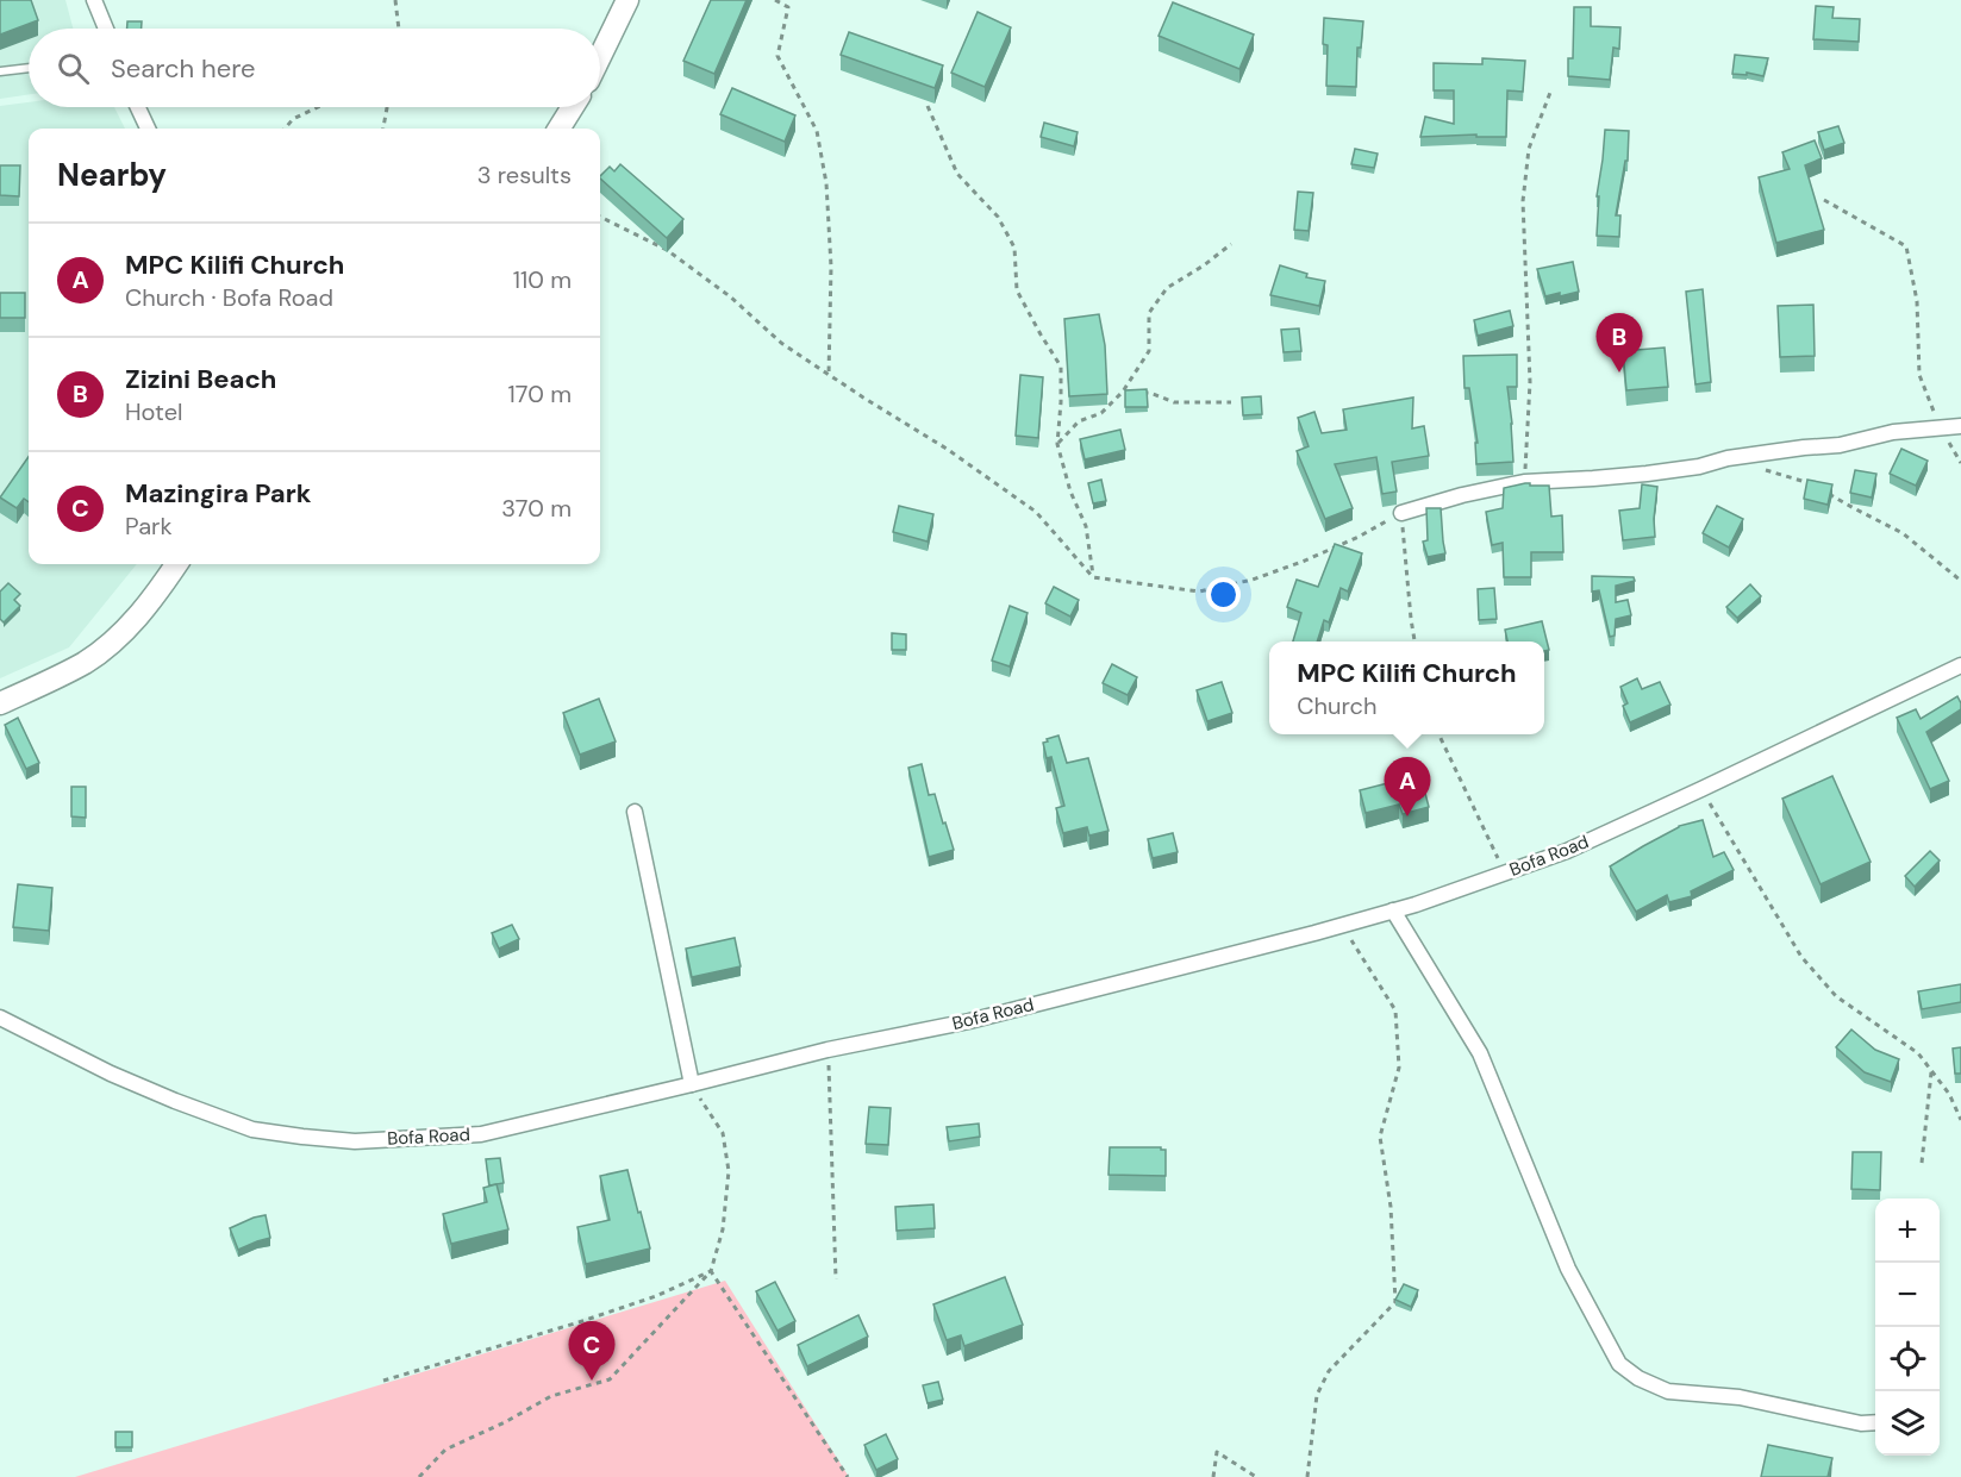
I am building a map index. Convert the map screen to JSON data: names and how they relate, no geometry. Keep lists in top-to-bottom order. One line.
{"streets":{"street":["Bofa Road"]},"page":{"search":"Search here","heading":["Nearby","3 results"],"list":[{"mark":"A","name":"MPC Kilifi Church","note":"Church · Bofa Road","value":"110 m"},{"mark":"B","name":"Zizini Beach","note":"Hotel","value":"170 m"},{"mark":"C","name":"Mazingira Park","note":"Park","value":"370 m"}],"pins":["B","A","C"],"popup":["MPC Kilifi Church","Church"],"map_buttons":["+","−"]}}
